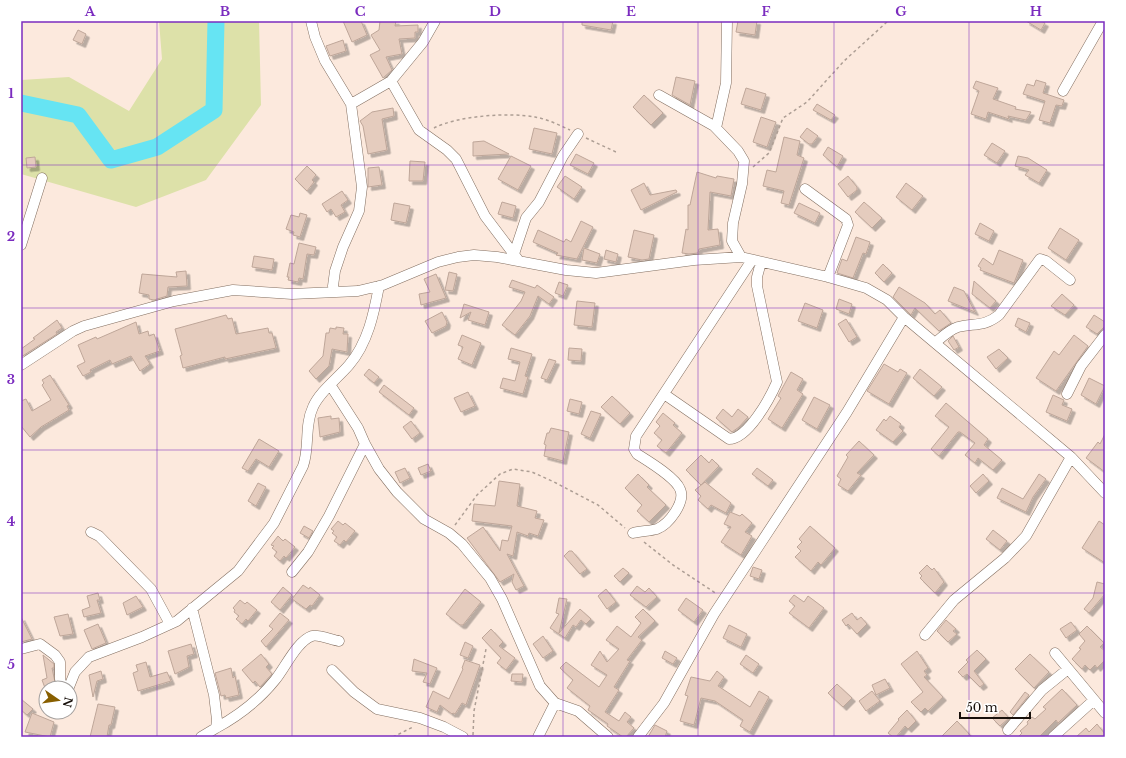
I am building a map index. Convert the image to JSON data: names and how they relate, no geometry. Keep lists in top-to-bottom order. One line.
{"scale_bar":"50 m","north":"right","grid":{"columns":["A","B","C","D","E","F","G","H"],"rows":["1","2","3","4","5"]}}
